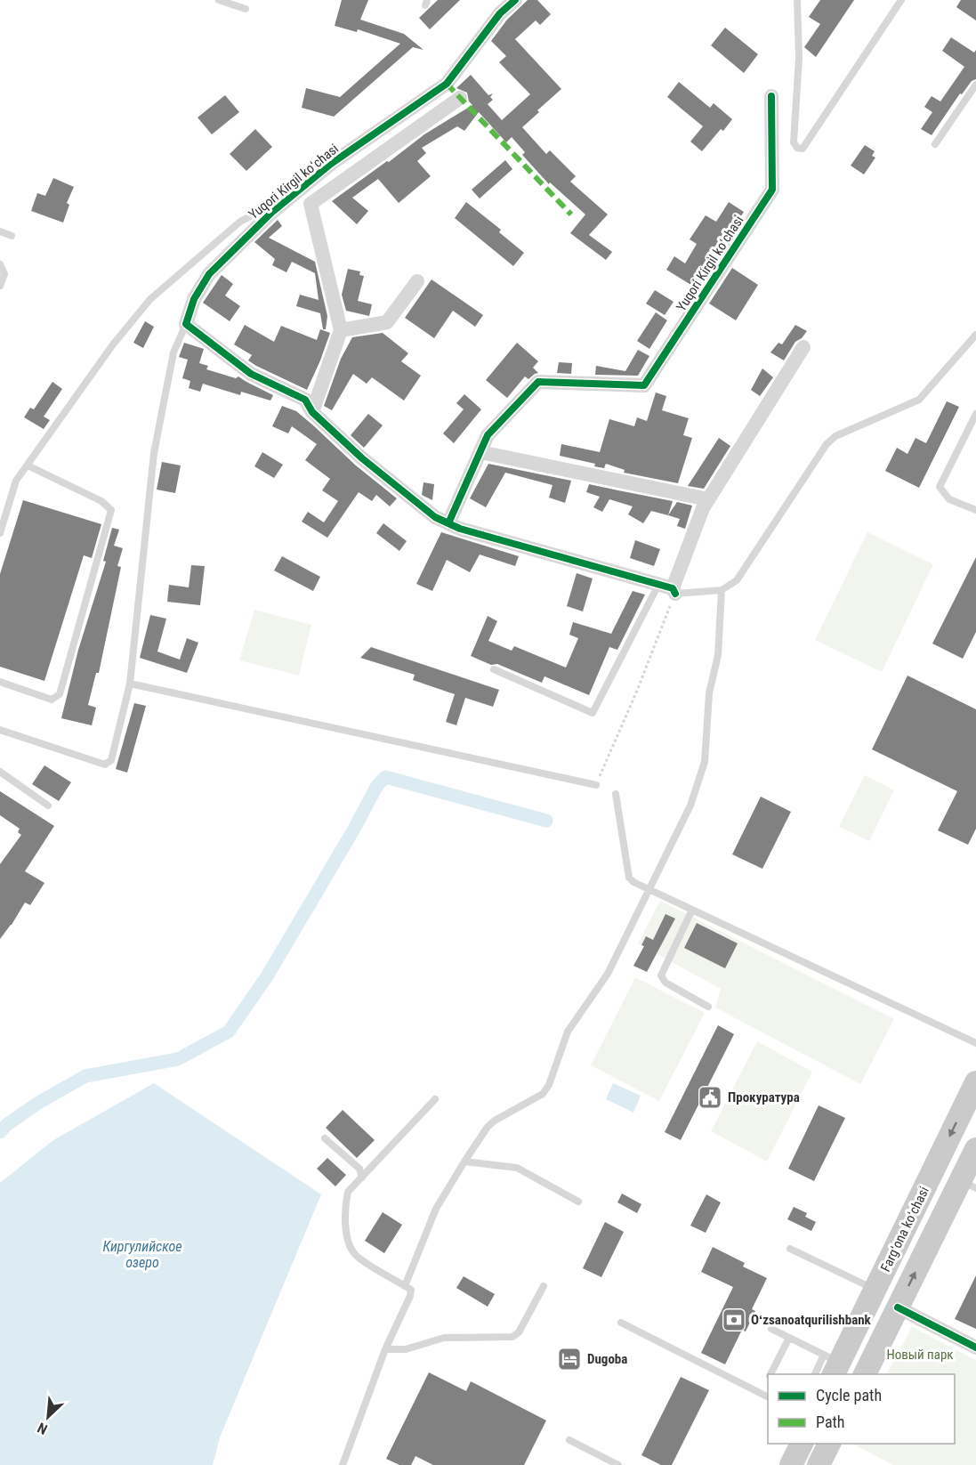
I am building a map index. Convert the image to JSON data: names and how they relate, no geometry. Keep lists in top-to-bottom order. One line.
{"streets":{"main road":["Fargʻona koʻchasi"],"street":["Yuqori Kirgil koʻchasi"]},"water":["Киргулийское озеро"],"parks":["Новый парк"],"places":{"public building":["Прокуратура"],"bank":["Oʻzsanoatqurilishbank"],"hotel":["Dugoba"]},"legend":["Cycle path","Path"],"north":"bottom left"}
